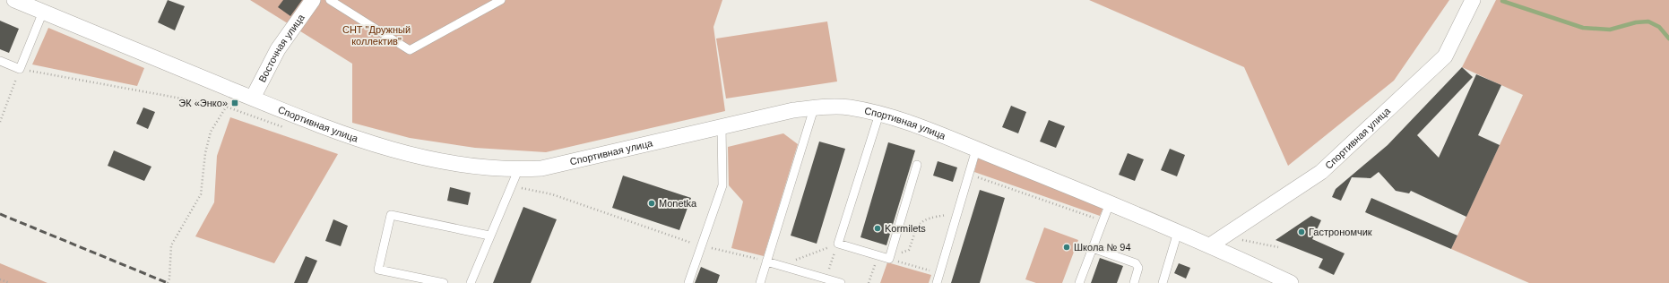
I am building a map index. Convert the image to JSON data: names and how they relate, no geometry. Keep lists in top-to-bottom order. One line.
{"streets":{"street":["Восточная улица","Спортивная улица"]},"crossings":[["Восточная улица","Спортивная улица"]],"parks":["СНТ \"Дружный коллектив\""],"places":{"transit":["ЭК «Энко»"],"other":["Monetka","Kormilets","Гастрономчик","Школа № 94"]}}
